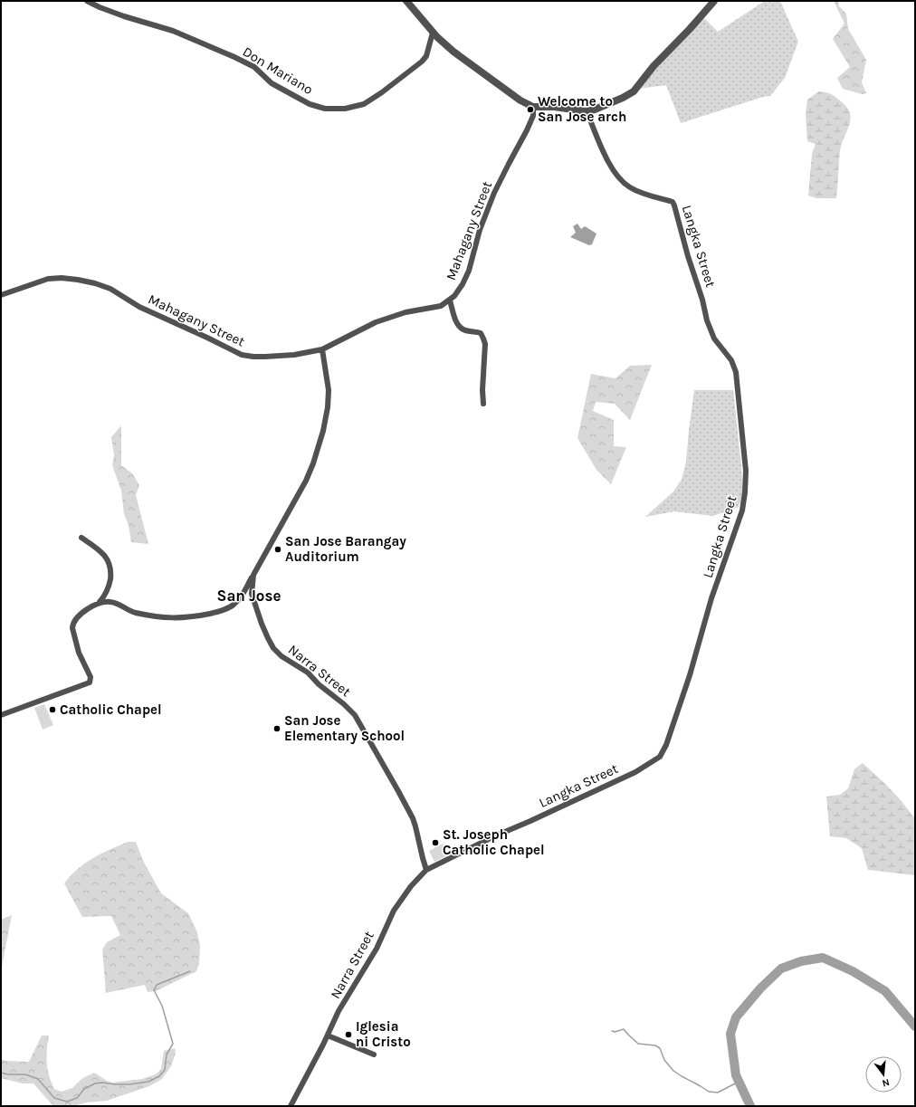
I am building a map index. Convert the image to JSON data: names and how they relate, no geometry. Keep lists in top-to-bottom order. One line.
{"streets":{"street":["Don Mariano","Mahagany Street","Langka Street","Narra Street"]},"crossings":[["Mahagany Street","Narra Street"],["Langka Street","Narra Street"]],"districts":["San Jose"],"places":["Welcome to San Jose arch","San Jose Barangay Auditorium","Catholic Chapel","San Jose Elementary School","St. Joseph Catholic Chapel","Iglesia ni Cristo"],"north":"bottom"}
